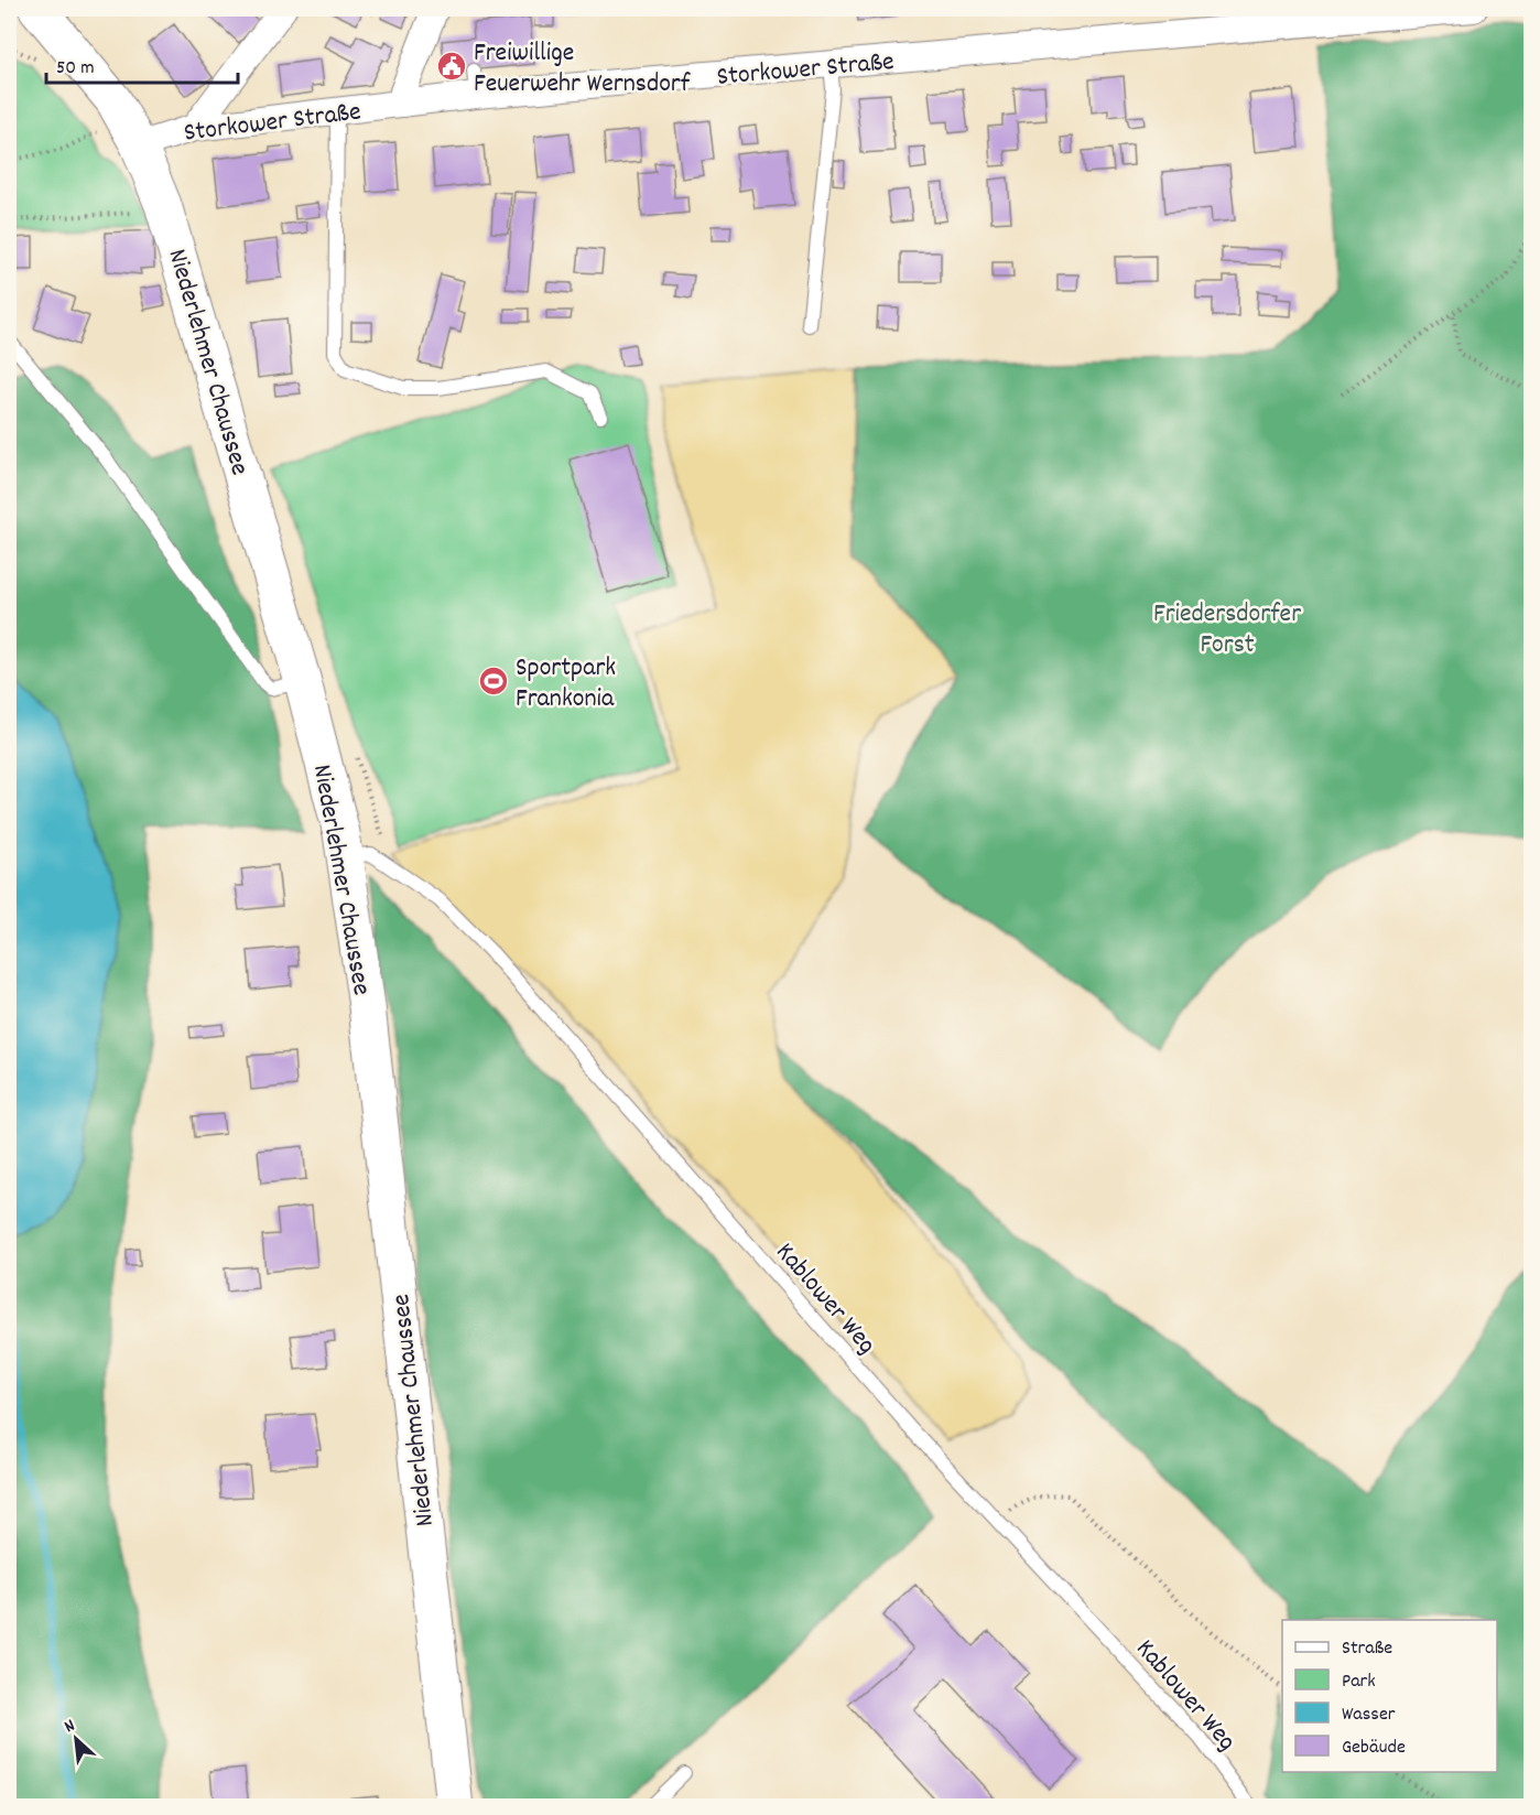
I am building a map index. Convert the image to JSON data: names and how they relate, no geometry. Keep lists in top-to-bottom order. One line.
{"streets":{"main road":["Niederlehmer Chaussee"],"street":["Storkower Straße"],"lane":["Kablower Weg"]},"crossings":[["Storkower Straße","Niederlehmer Chaussee"],["Niederlehmer Chaussee","Kablower Weg"]],"parks":["Friedersdorfer Forst"],"places":{"public building":["Freiwillige Feuerwehr Wernsdorf"],"sports":["Sportpark Frankonia"]},"legend":["Straße","Park","Wasser","Gebäude"],"scale_bar":"50 m","north":"top left"}
